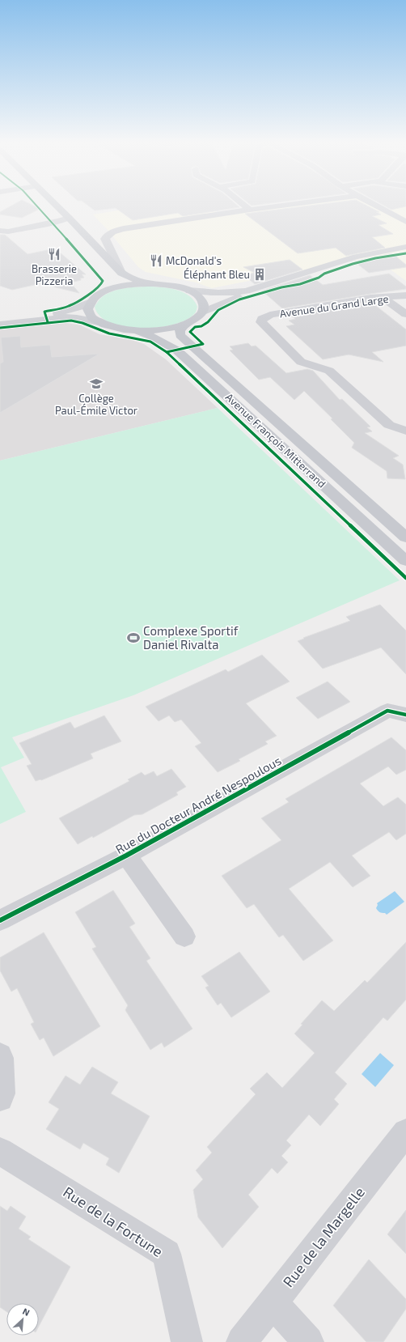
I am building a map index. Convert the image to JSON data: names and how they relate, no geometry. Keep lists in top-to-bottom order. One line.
{"streets":{"main road":["Avenue François Mitterrand"],"street":["Avenue du Grand Large","Rue du Docteur André Nespoulous","Rue de la Fortune","Rue de la Margelle"]},"places":{"restaurant":["Brasserie Pizzeria","McDonald's"],"building":["Éléphant Bleu"],"school or university":["Collège Paul-Émile Victor"],"sports":["Complexe Sportif Daniel Rivalta"]},"north":"top right"}
